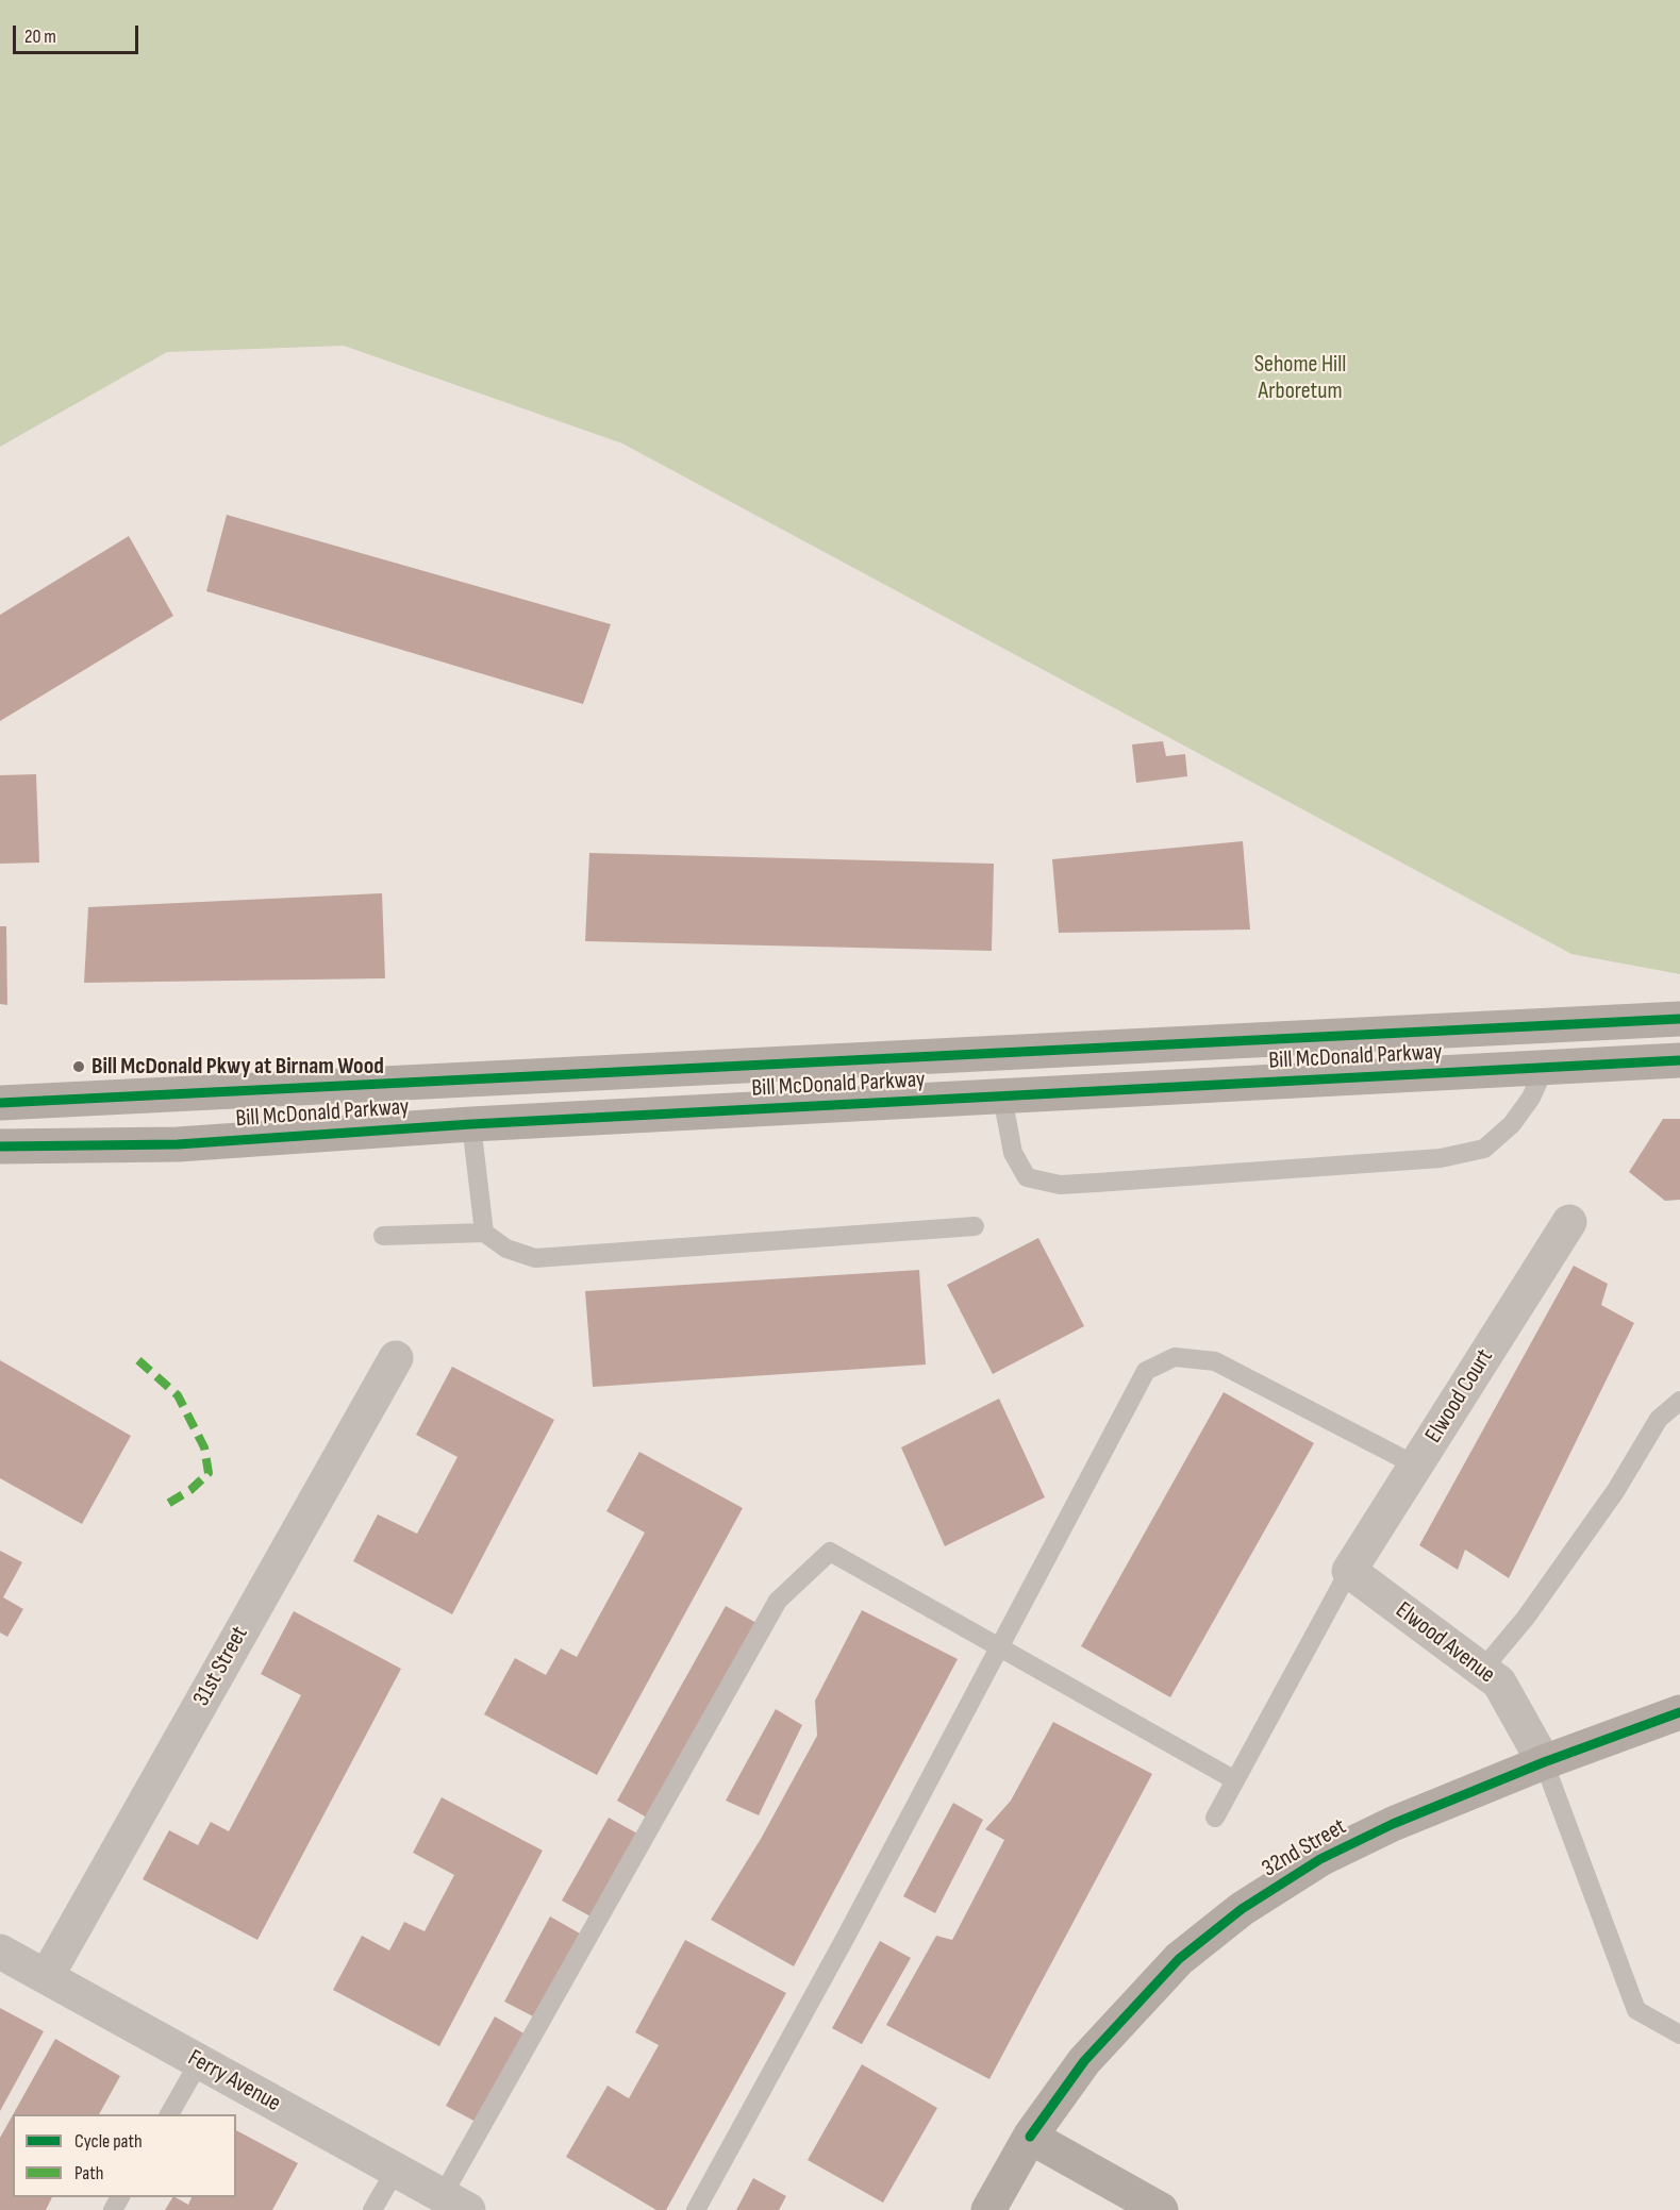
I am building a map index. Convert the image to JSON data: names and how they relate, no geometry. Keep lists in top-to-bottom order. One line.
{"streets":{"main road":["Bill McDonald Parkway","32nd Street"],"street":["Elwood Court","Elwood Avenue","31st Street","Ferry Avenue"]},"crossings":[["Elwood Court","Elwood Avenue"],["Elwood Avenue","32nd Street"],["31st Street","Ferry Avenue"]],"parks":["Sehome Hill Arboretum"],"places":["Bill McDonald Pkwy at Birnam Wood"],"legend":["Cycle path","Path"],"scale_bar":"20 m"}
